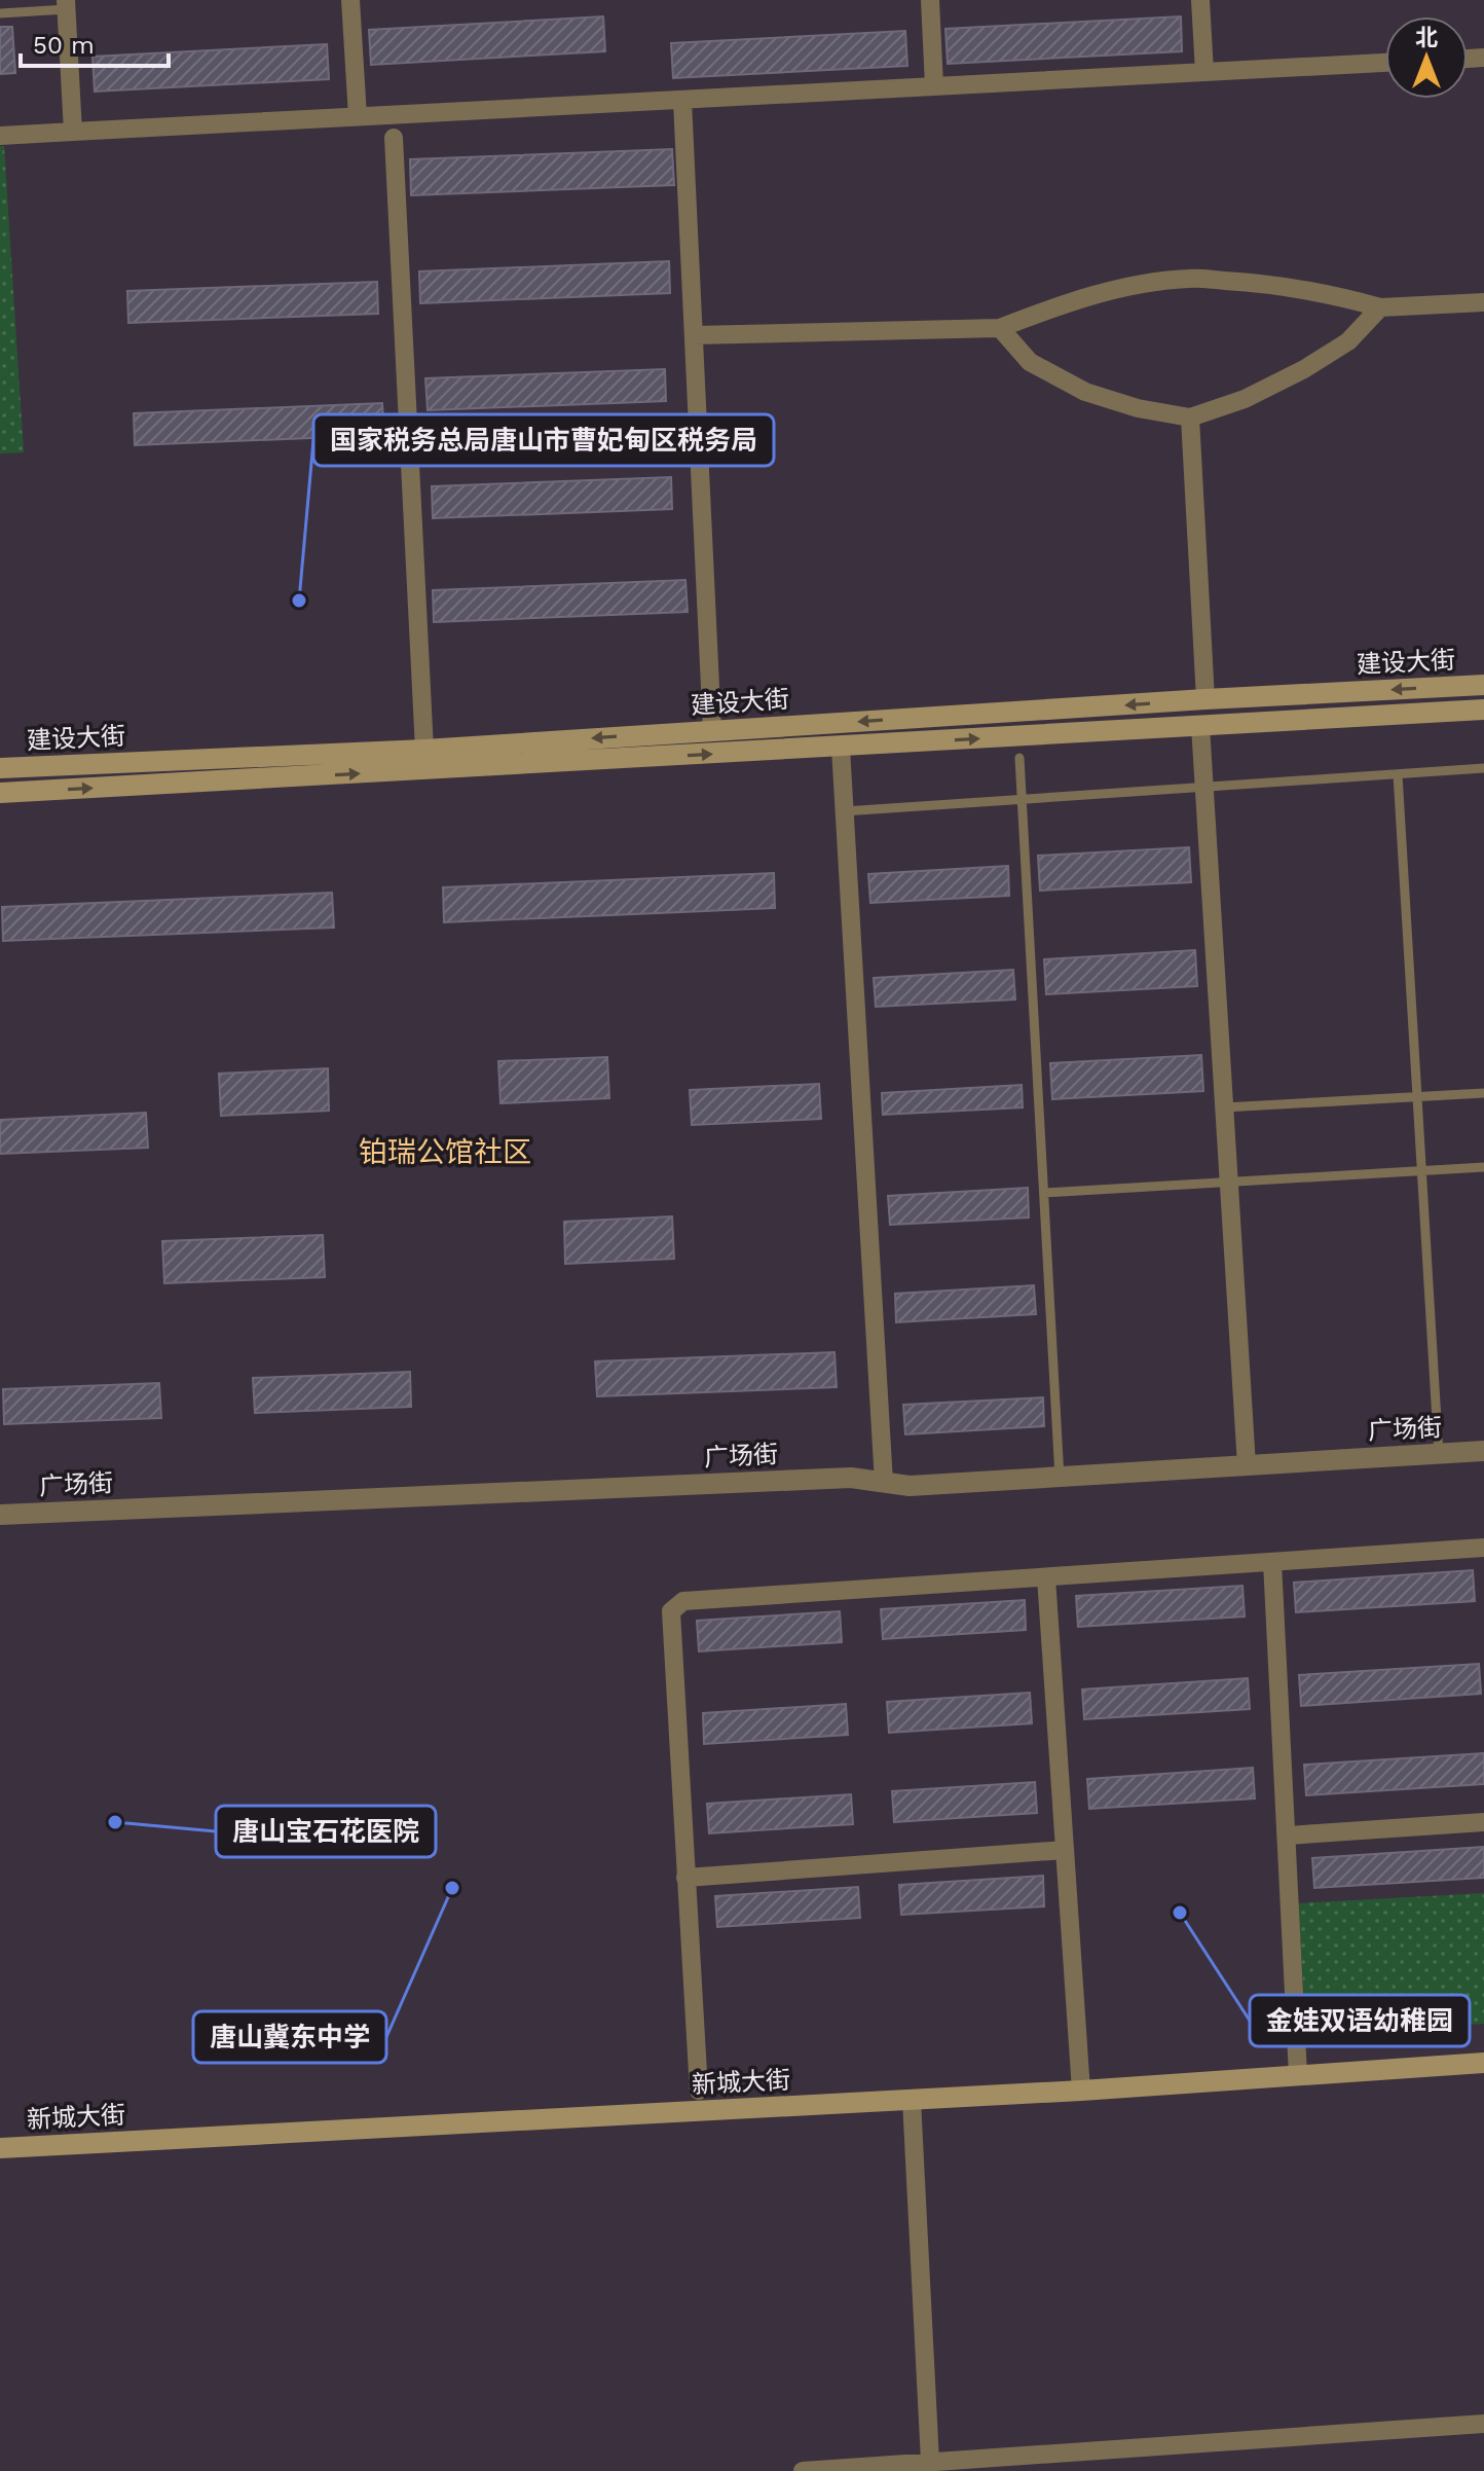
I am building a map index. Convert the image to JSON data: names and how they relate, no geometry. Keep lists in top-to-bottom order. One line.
{"streets":{"main road":["建设大街","新城大街"],"street":["广场街"]},"districts":["铂瑞公馆社区"],"places":["国家税务总局唐山市曹妃甸区税务局","唐山宝石花医院","唐山冀东中学","金娃双语幼稚园"],"scale_bar":"50 m","north":"top"}
